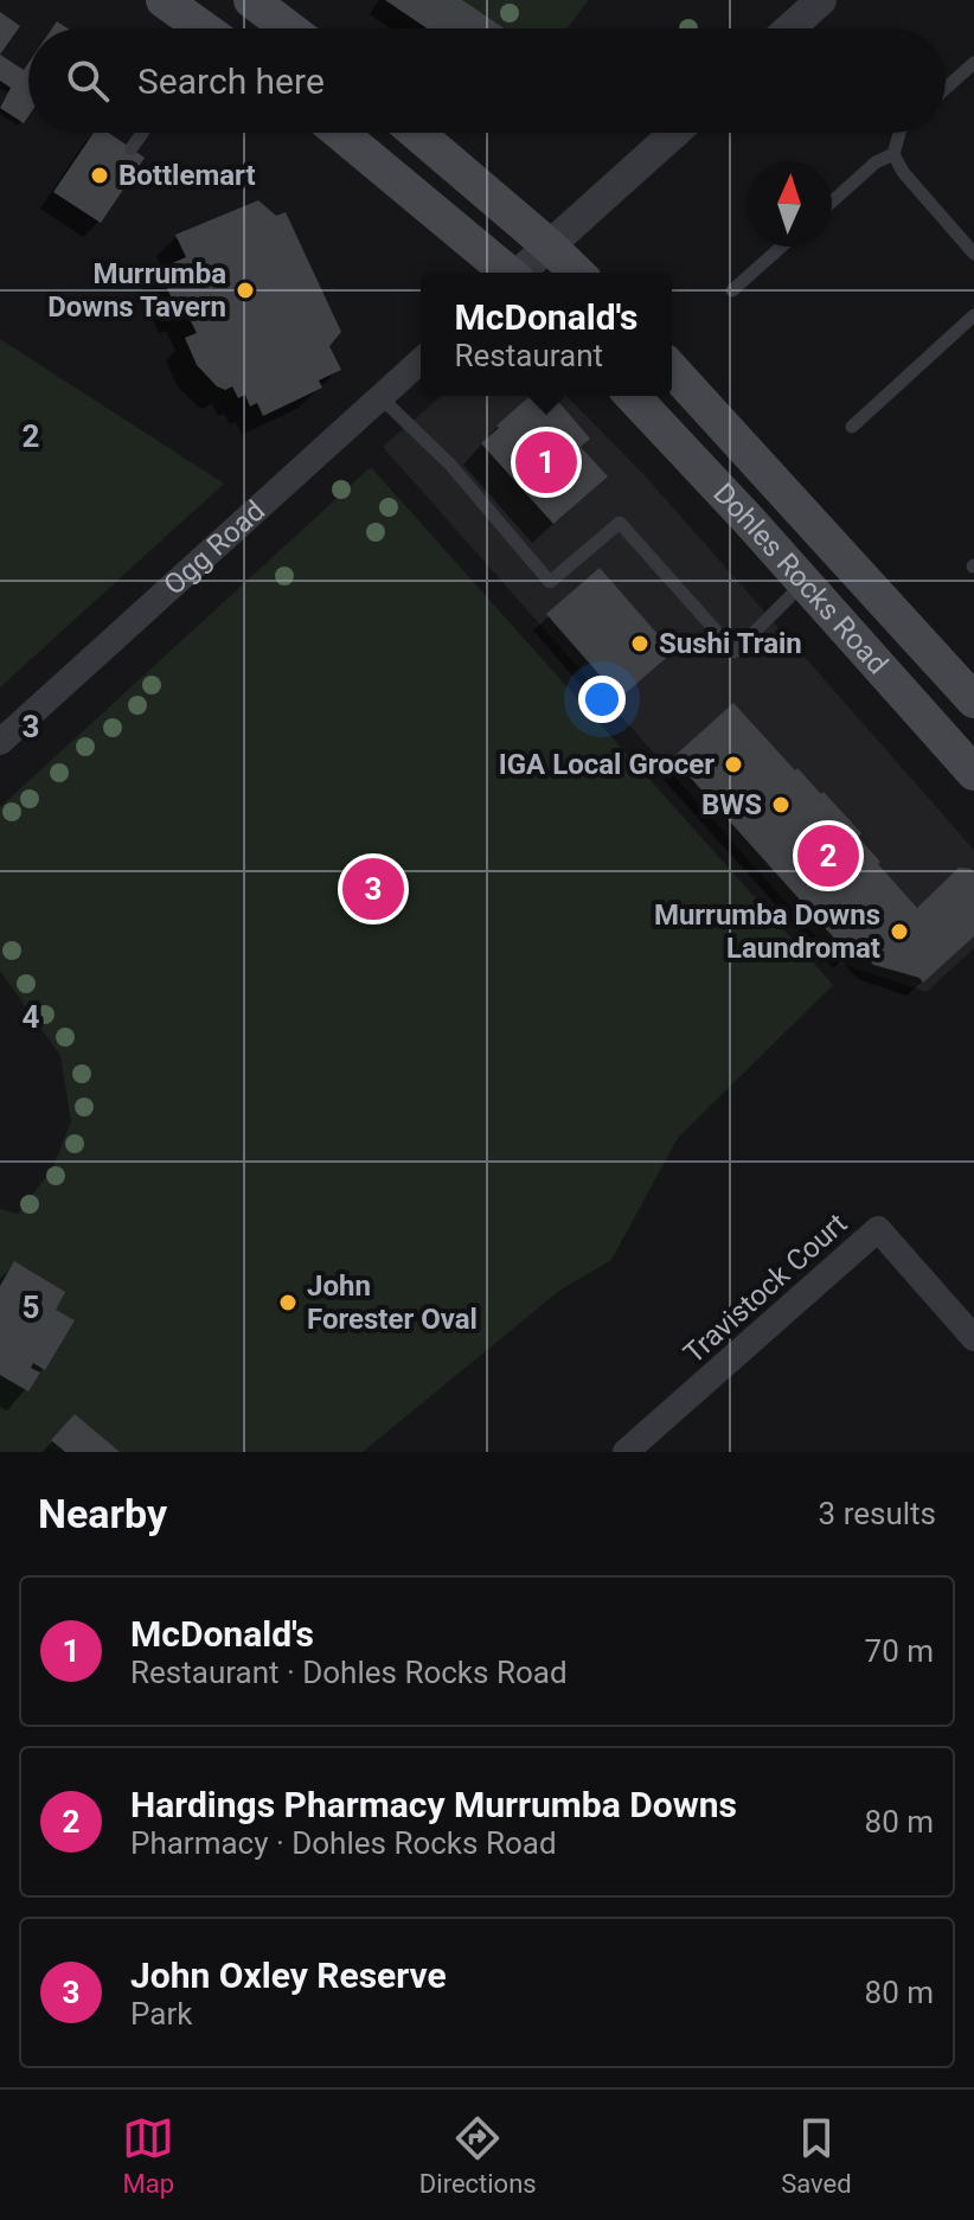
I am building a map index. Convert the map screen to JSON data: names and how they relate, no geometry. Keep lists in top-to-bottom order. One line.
{"streets":{"main road":["Dohles Rocks Road"],"street":["Ogg Road","Travistock Court"]},"places":["Bottlemart","Murrumba Downs Tavern","Sushi Train","IGA Local Grocer","BWS","Murrumba Downs Laundromat","John Forester Oval"],"north":"top","page":{"search":"Search here","popup":["McDonald's","Restaurant"],"pins":["1","2","3"],"heading":["Nearby","3 results"],"list":[{"mark":"1","name":"McDonald's","note":"Restaurant · Dohles Rocks Road","value":"70 m"},{"mark":"2","name":"Hardings Pharmacy Murrumba Downs","note":"Pharmacy · Dohles Rocks Road","value":"80 m"},{"mark":"3","name":"John Oxley Reserve","note":"Park","value":"80 m"}],"nav":["Map","Directions","Saved"]},"grid":{"rows":["2","3","4","5"]}}
